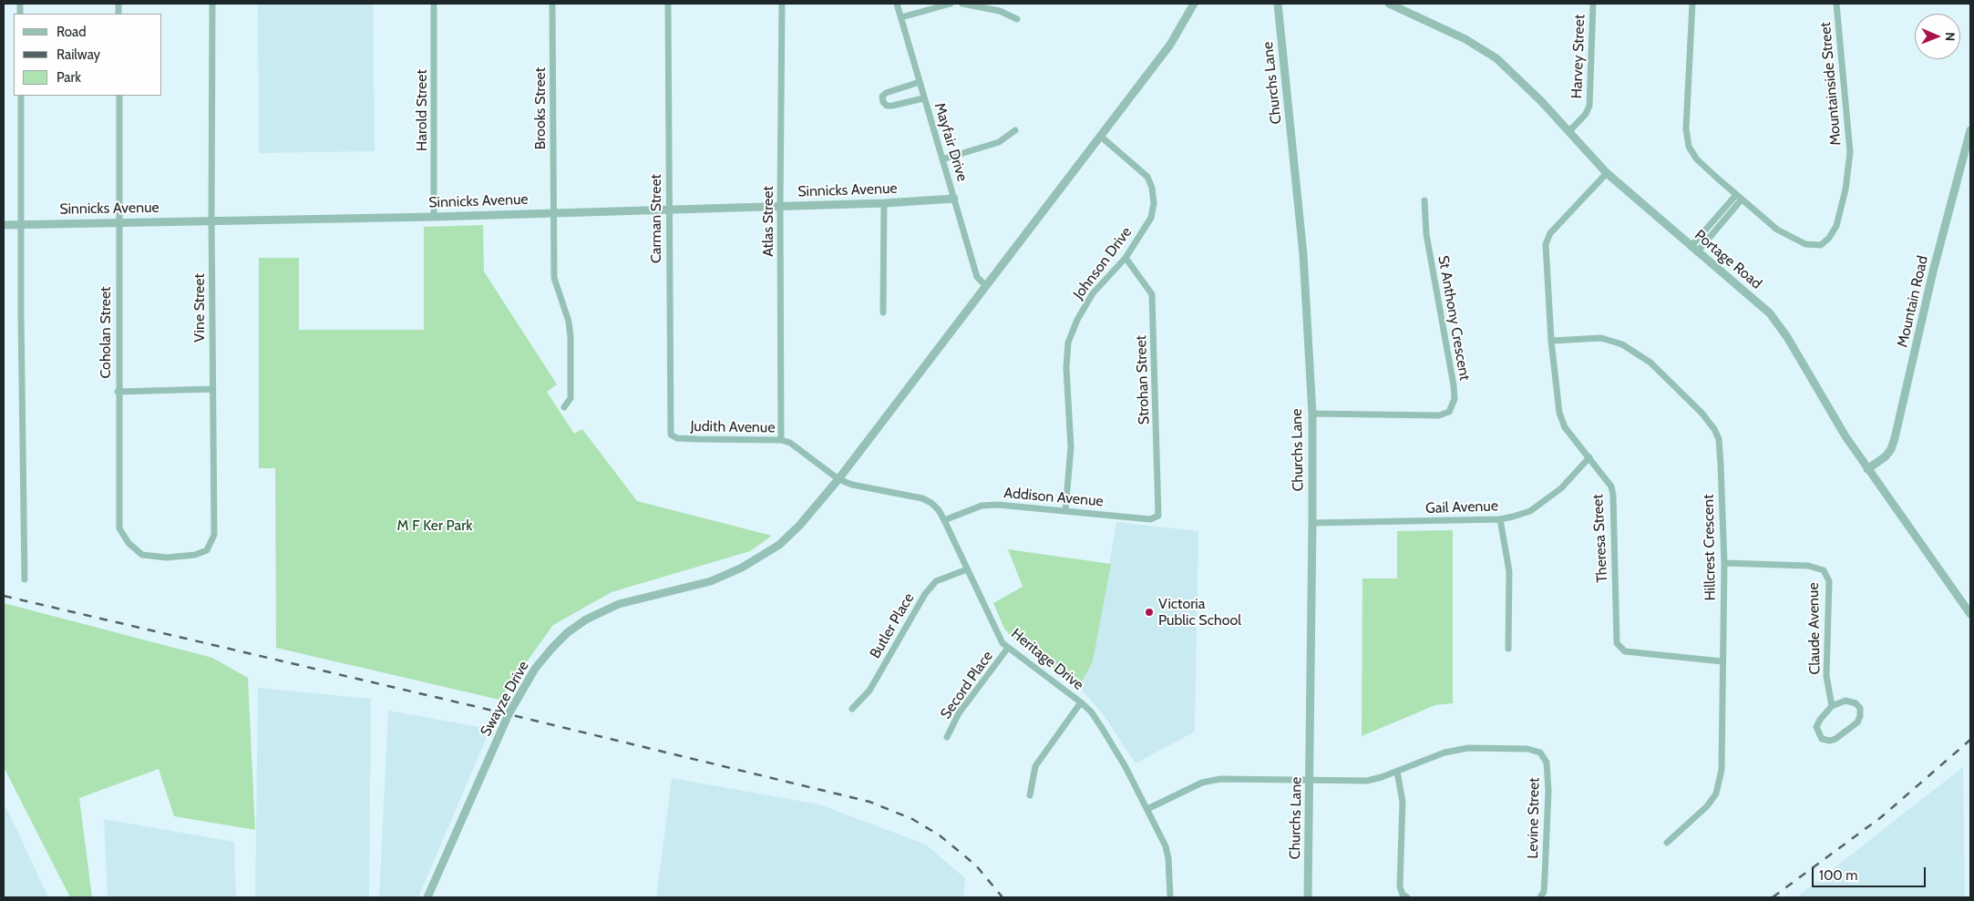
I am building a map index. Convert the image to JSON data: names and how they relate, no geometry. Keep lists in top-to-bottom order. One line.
{"streets":{"street":["Harvey Street","Churchs Lane","Mountainside Street","Brooks Street","Harold Street","Mayfair Drive","Sinnicks Avenue","Carman Street","Atlas Street","Portage Road","Johnson Drive","Mountain Road","Vine Street","St Anthony Crescent","Coholan Street","Strohan Street","Judith Avenue","Addison Avenue","Gail Avenue","Theresa Street","Hillcrest Crescent","Butler Place","Claude Avenue","Heritage Drive","Secord Place","Swayze Drive","Levine Street"]},"crossings":[["Harvey Street","Portage Road"],["Churchs Lane","St Anthony Crescent"],["Churchs Lane","Gail Avenue"],["Brooks Street","Sinnicks Avenue"],["Harold Street","Sinnicks Avenue"],["Mayfair Drive","Sinnicks Avenue"],["Mayfair Drive","Swayze Drive"],["Sinnicks Avenue","Carman Street"],["Sinnicks Avenue","Atlas Street"],["Sinnicks Avenue","Vine Street"],["Sinnicks Avenue","Coholan Street"],["Carman Street","Judith Avenue"],["Atlas Street","Judith Avenue"],["Portage Road","Mountain Road"],["Portage Road","Theresa Street"],["Johnson Drive","Strohan Street"],["Johnson Drive","Addison Avenue"],["Johnson Drive","Swayze Drive"],["Vine Street","Coholan Street"],["Strohan Street","Addison Avenue"],["Judith Avenue","Heritage Drive"],["Judith Avenue","Swayze Drive"],["Addison Avenue","Heritage Drive"],["Gail Avenue","Theresa Street"],["Theresa Street","Hillcrest Crescent"],["Hillcrest Crescent","Claude Avenue"],["Butler Place","Heritage Drive"],["Heritage Drive","Secord Place"],["Heritage Drive","Swayze Drive"]],"parks":["M F Ker Park"],"places":["Victoria Public School"],"legend":["Road","Railway","Park"],"scale_bar":"100 m","north":"right"}
